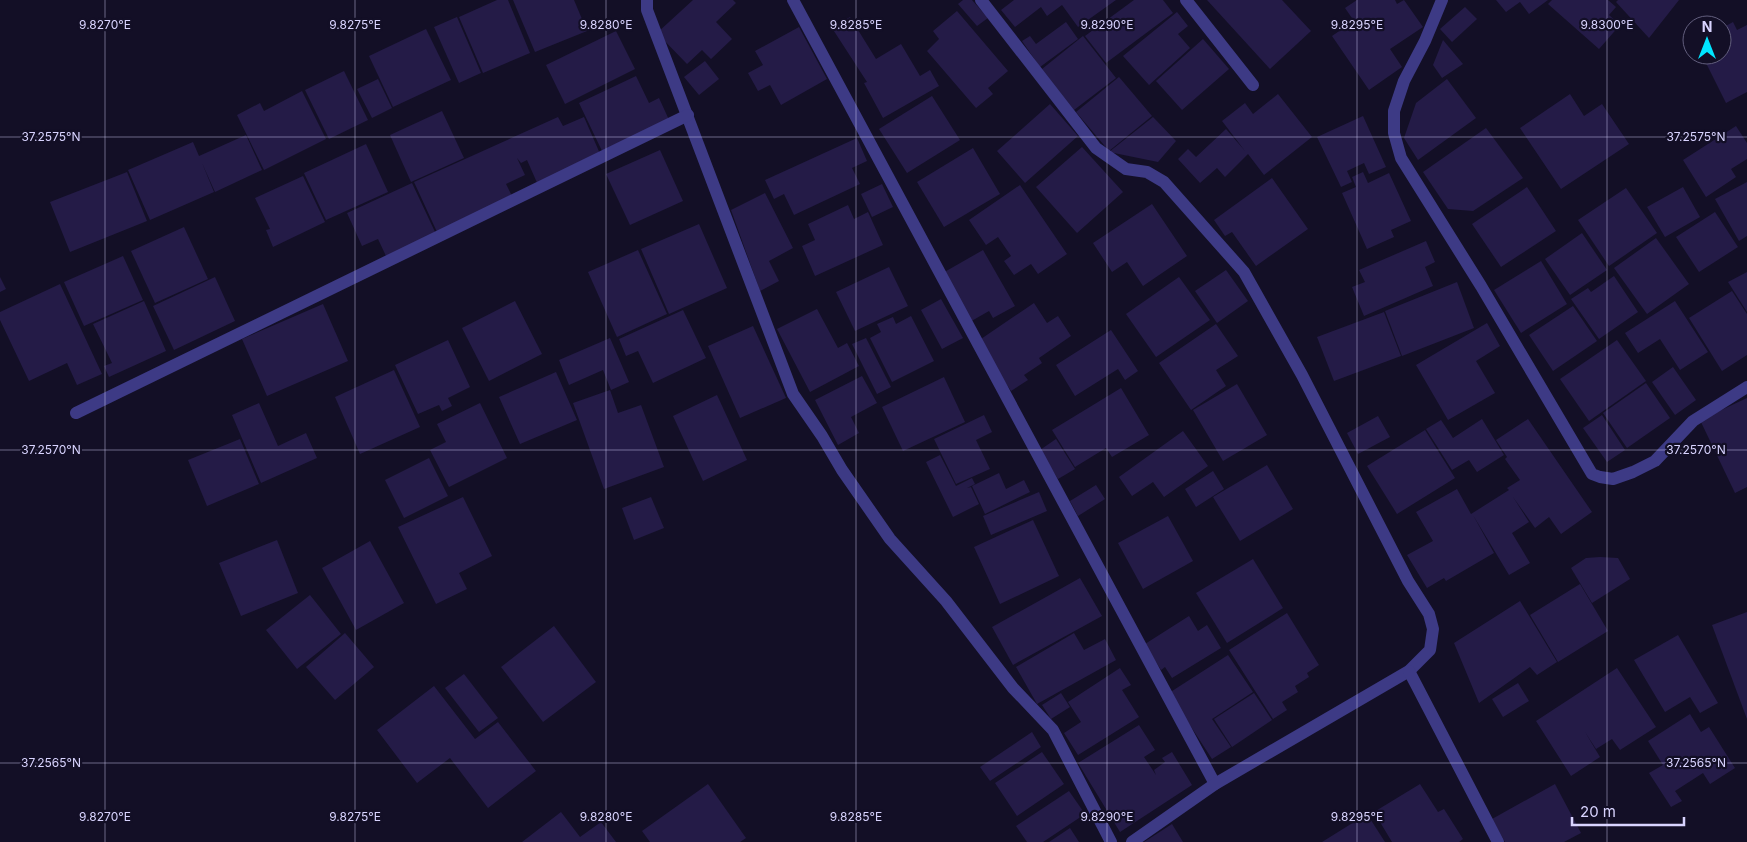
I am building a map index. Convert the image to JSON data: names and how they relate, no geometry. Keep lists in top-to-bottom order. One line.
{"scale_bar":"20 m","north":"top","coordinates":["9.8270°E","9.8275°E","9.8280°E","9.8285°E","9.8290°E","9.8295°E","9.8300°E","37.2575°N","37.2570°N","37.2565°N"]}
